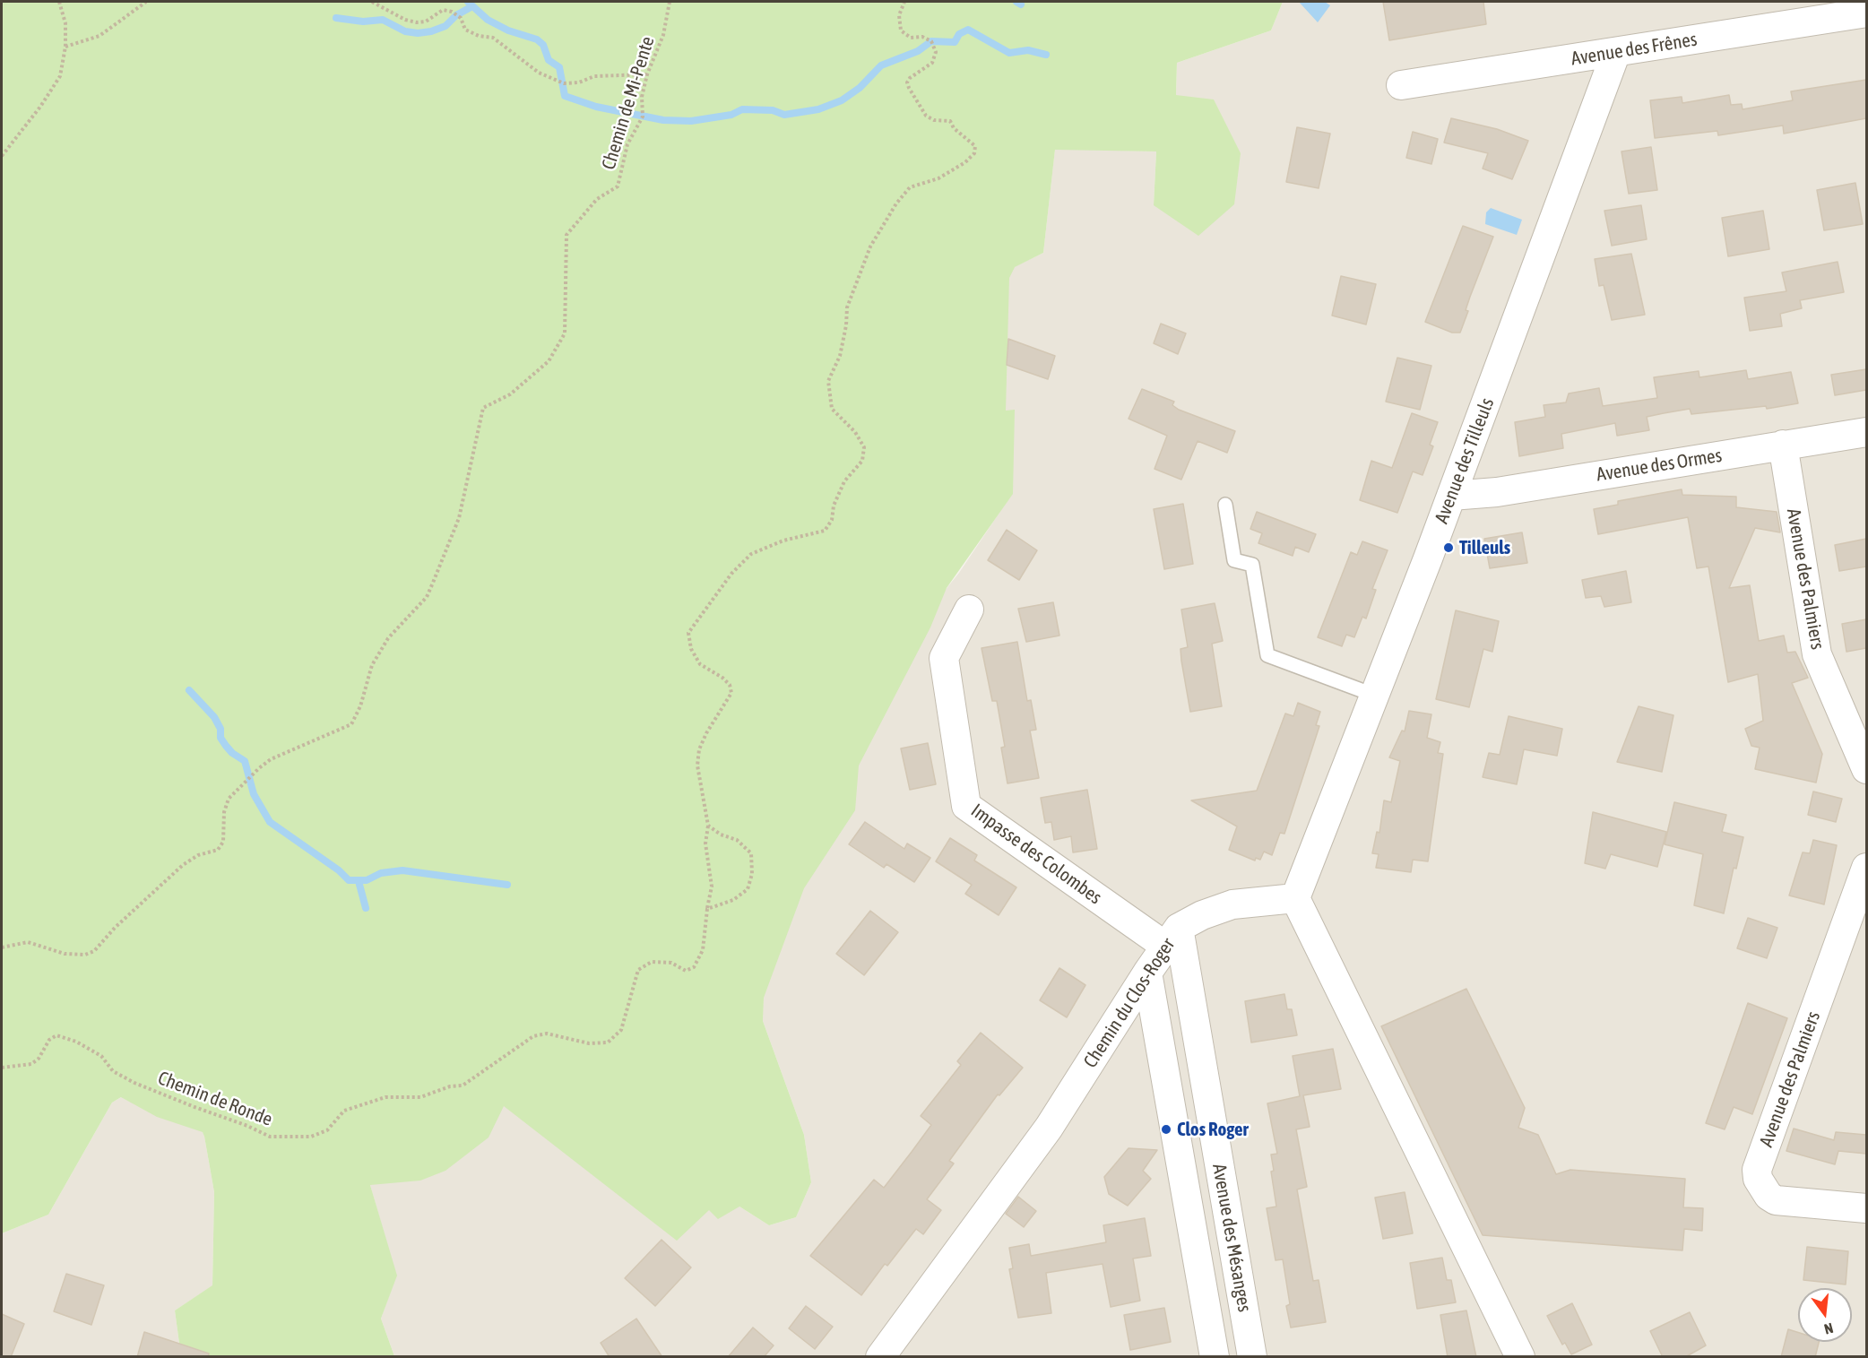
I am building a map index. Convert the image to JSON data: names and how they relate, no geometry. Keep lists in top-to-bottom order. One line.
{"streets":{"street":["Avenue des Frênes","Avenue des Tilleuls","Avenue des Ormes","Avenue des Palmiers","Impasse des Colombes","Chemin du Clos-Roger","Avenue des Mésanges"],"path":["Chemin de Mi-Pente","Chemin de Ronde"]},"crossings":[["Avenue des Frênes","Avenue des Tilleuls"],["Avenue des Tilleuls","Avenue des Ormes"],["Avenue des Tilleuls","Chemin du Clos-Roger"],["Avenue des Ormes","Avenue des Palmiers"],["Impasse des Colombes","Chemin du Clos-Roger"],["Impasse des Colombes","Avenue des Mésanges"],["Chemin du Clos-Roger","Avenue des Mésanges"]],"places":["Tilleuls","Clos Roger"],"north":"bottom"}
